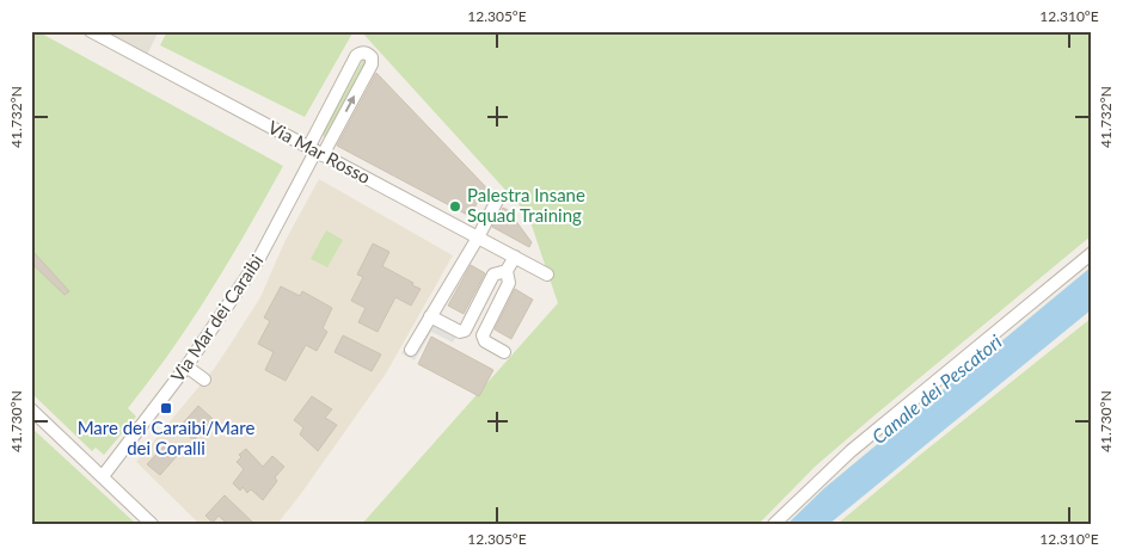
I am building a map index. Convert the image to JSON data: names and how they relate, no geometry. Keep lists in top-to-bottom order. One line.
{"streets":{"street":["Via Mar Rosso","Via Mar dei Caraibi"]},"crossings":[["Via Mar Rosso","Via Mar dei Caraibi"]],"water":["Canale dei Pescatori"],"places":{"other":["Palestra Insane Squad Training"],"transit":["Mare dei Caraibi/Mare dei Coralli"]},"coordinates":["12.305°E","12.310°E","41.732°N","41.730°N"]}
